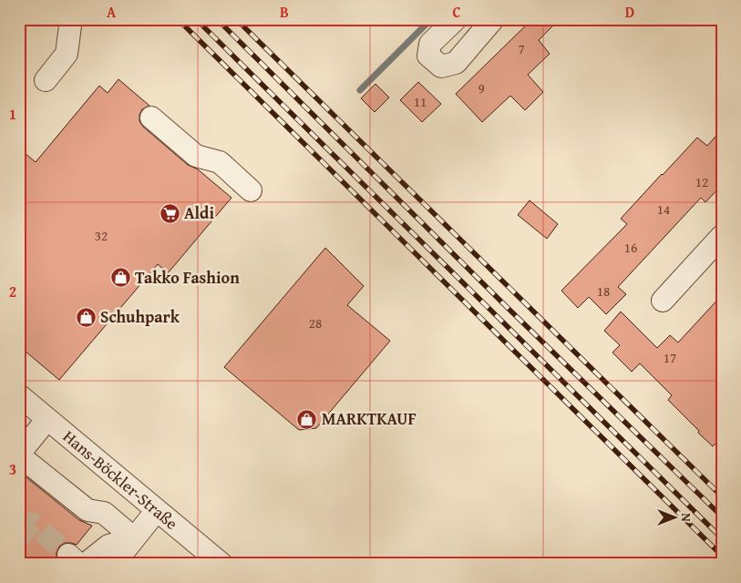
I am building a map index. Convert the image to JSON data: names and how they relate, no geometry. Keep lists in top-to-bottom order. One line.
{"streets":{"street":["Hans-Böckler-Straße"]},"places":{"supermarket":["Aldi"],"shop":["Takko Fashion","Schuhpark","MARKTKAUF"]},"house_numbers":["7","9","11","12","14","32","16","18","28","17"],"north":"right","grid":{"columns":["A","B","C","D"],"rows":["1","2","3"]}}
